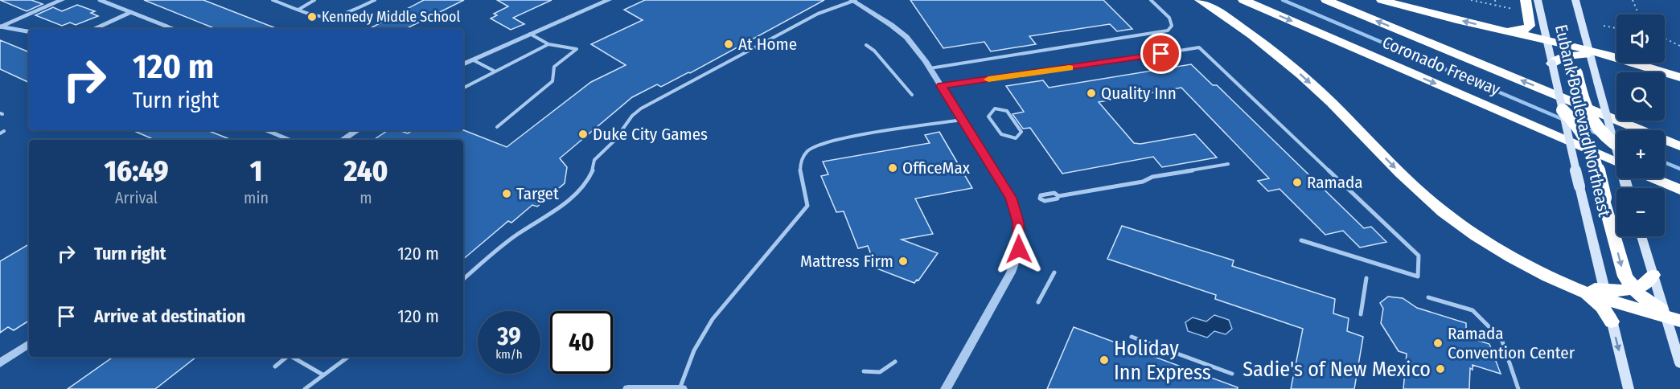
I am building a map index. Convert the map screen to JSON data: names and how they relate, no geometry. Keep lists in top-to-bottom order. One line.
{"streets":{"highway":["Coronado Freeway"],"main road":["Eubank Boulevard Northeast"]},"places":["Kennedy Middle School","At Home","Quality Inn","Duke City Games","OfficeMax","Ramada","Target","Mattress Firm","Ramada Convention Center","Holiday Inn Express","Sadie's of New Mexico"],"page":{"map_buttons":["+","−"],"turn":["120 m","Turn right"],"eta":["16:49","Arrival","1","min","240","m"],"list":[{"name":"Turn right","value":"120 m"},{"name":"Arrive at destination","value":"120 m"}],"speed":"39 km/h","limit":"40"}}
